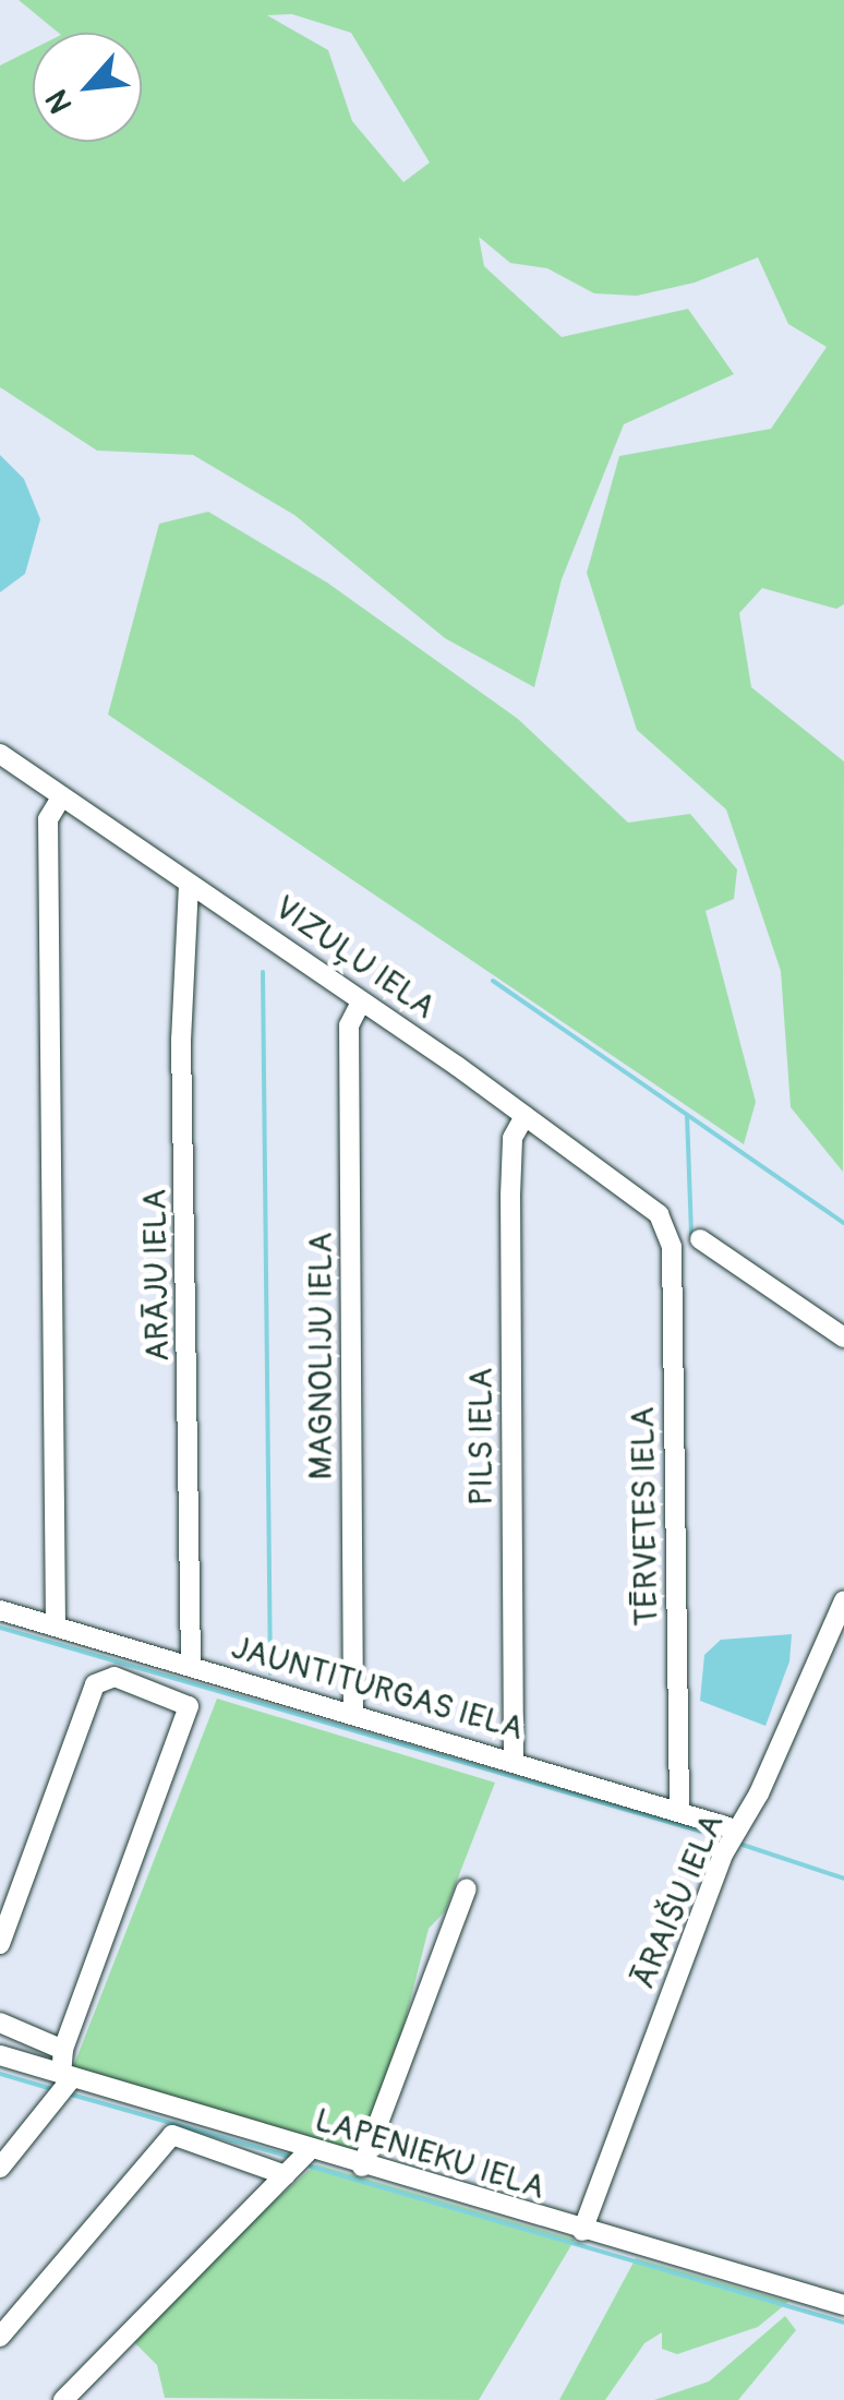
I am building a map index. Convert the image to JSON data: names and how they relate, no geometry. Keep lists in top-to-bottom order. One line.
{"streets":{"street":["VIZUĻU IELA","ARĀJU IELA","MAGNOLIJU IELA","PILS IELA","TĒRVETES IELA","JAUNTITURGAS IELA","ĀRAIŠU IELA","LAPENIEKU IELA"]},"crossings":[["VIZUĻU IELA","ARĀJU IELA"],["VIZUĻU IELA","MAGNOLIJU IELA"],["VIZUĻU IELA","PILS IELA"],["VIZUĻU IELA","TĒRVETES IELA"],["ARĀJU IELA","JAUNTITURGAS IELA"],["MAGNOLIJU IELA","JAUNTITURGAS IELA"],["PILS IELA","JAUNTITURGAS IELA"],["TĒRVETES IELA","JAUNTITURGAS IELA"],["JAUNTITURGAS IELA","ĀRAIŠU IELA"],["ĀRAIŠU IELA","LAPENIEKU IELA"]],"north":"bottom left"}
